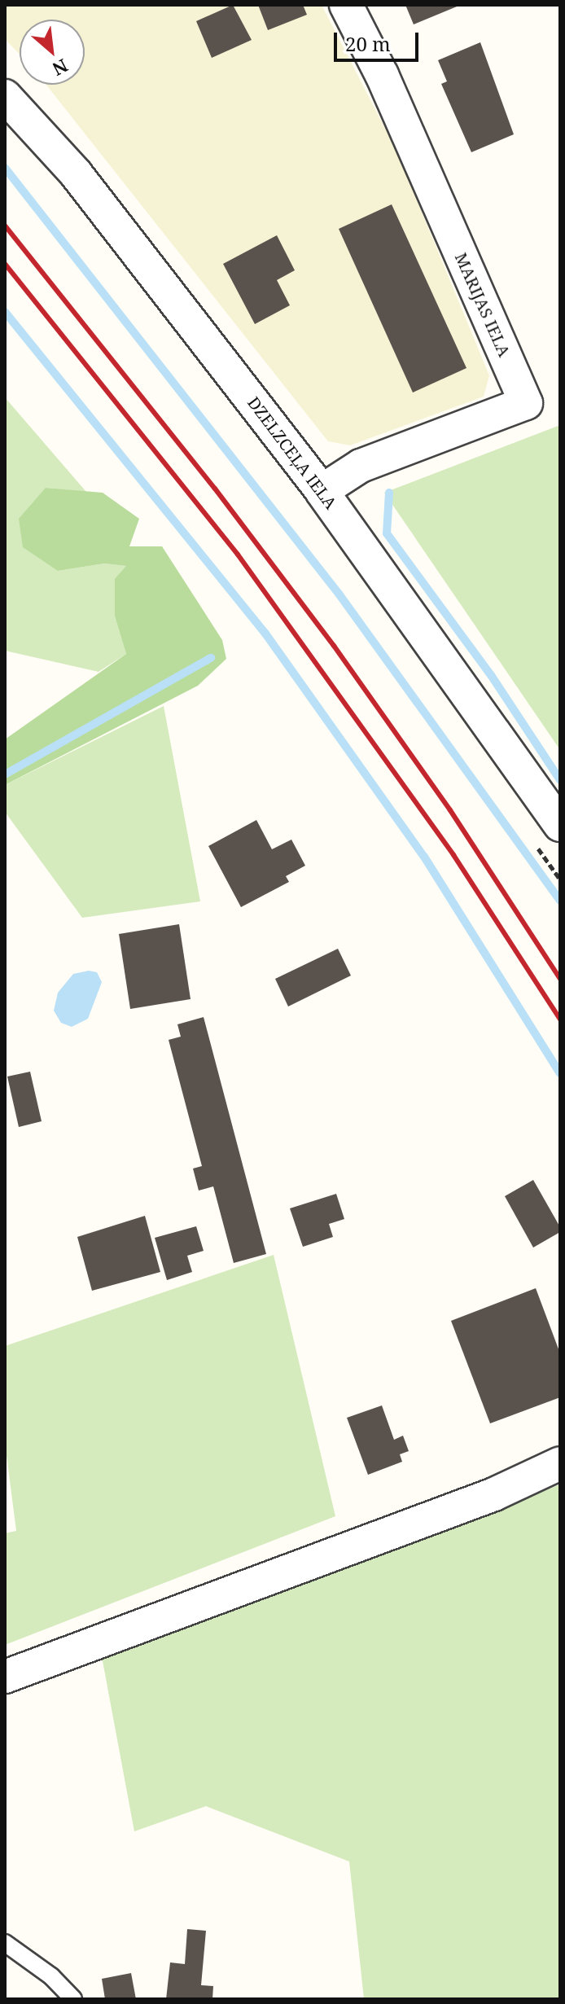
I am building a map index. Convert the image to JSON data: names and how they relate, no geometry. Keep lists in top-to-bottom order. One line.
{"streets":{"street":["MARIJAS IELA","DZELZCEĻA IELA"]},"crossings":[["MARIJAS IELA","DZELZCEĻA IELA"]],"scale_bar":"20 m","north":"bottom right"}
